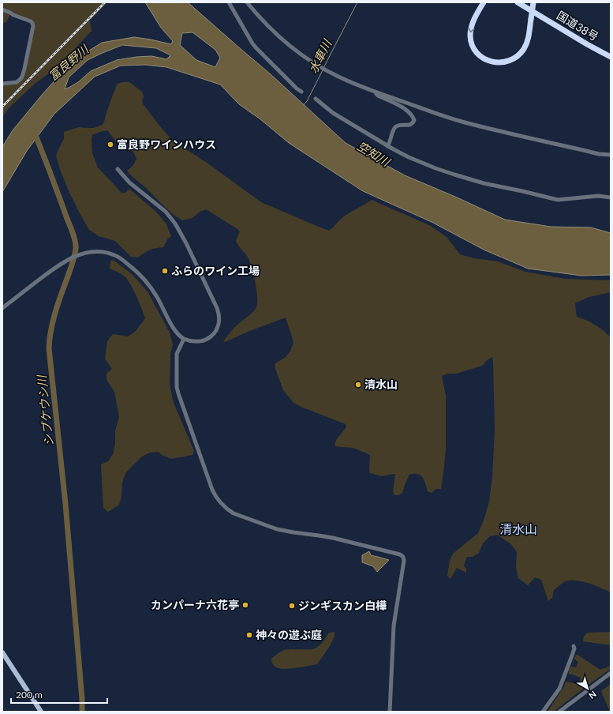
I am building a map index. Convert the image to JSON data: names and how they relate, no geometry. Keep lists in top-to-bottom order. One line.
{"streets":{"highway":["国道38号"]},"districts":["清水山"],"water":["水車川","富良野川","空知川","シブケウシ川"],"places":["富良野ワインハウス","ふらのワイン工場","清水山","カンパーナ六花亭","ジンギスカン白樺","神々の遊ぶ庭"],"scale_bar":"200 m","north":"bottom right"}
